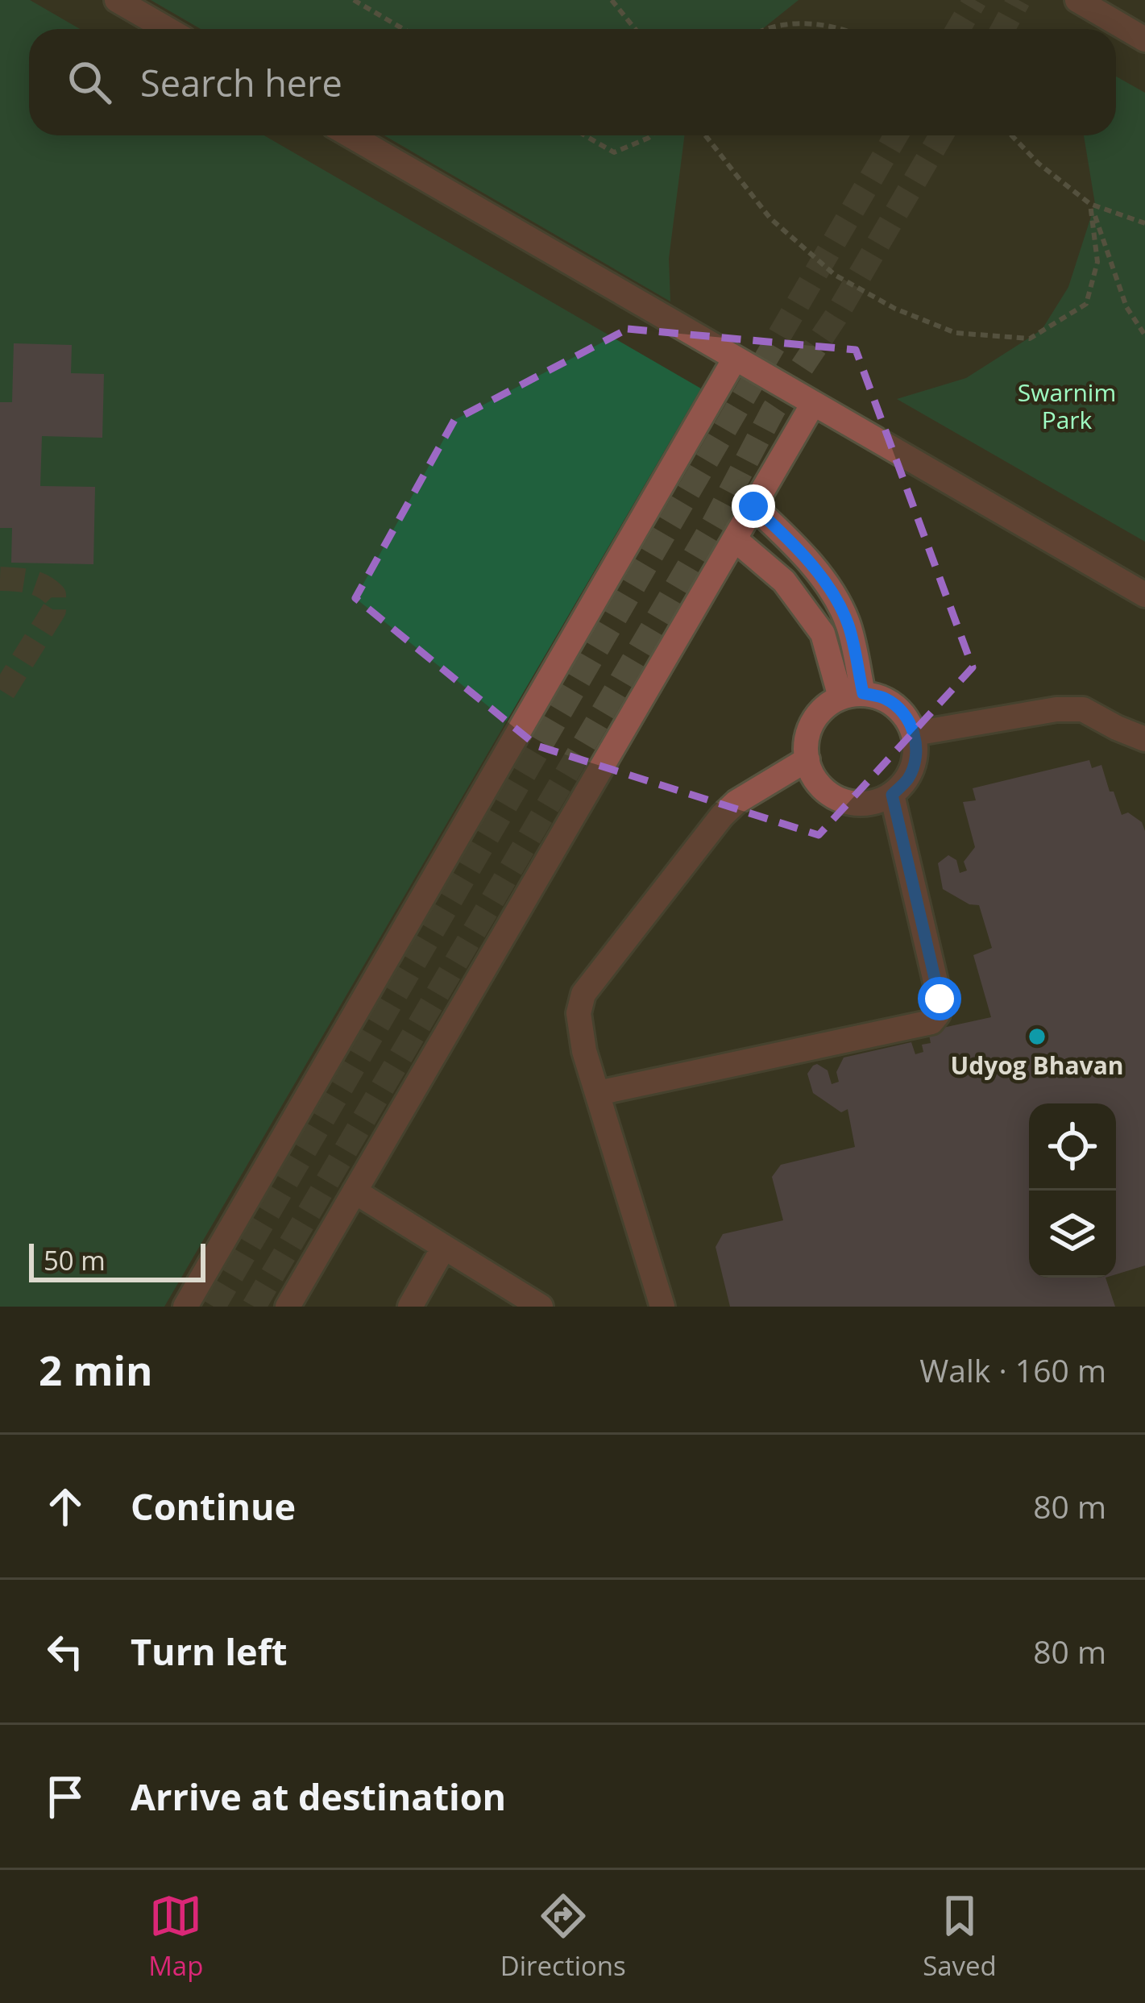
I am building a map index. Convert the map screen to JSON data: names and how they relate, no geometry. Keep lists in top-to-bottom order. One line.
{"parks":["Swarnim Park"],"places":["Udyog Bhavan"],"scale_bar":"50 m","page":{"search":"Search here","scale":"50 m","heading":["2 min","Walk · 160 m"],"list":[["Continue","80 m"],["Turn left","80 m"],"Arrive at destination"],"nav":["Map","Directions","Saved"]}}
